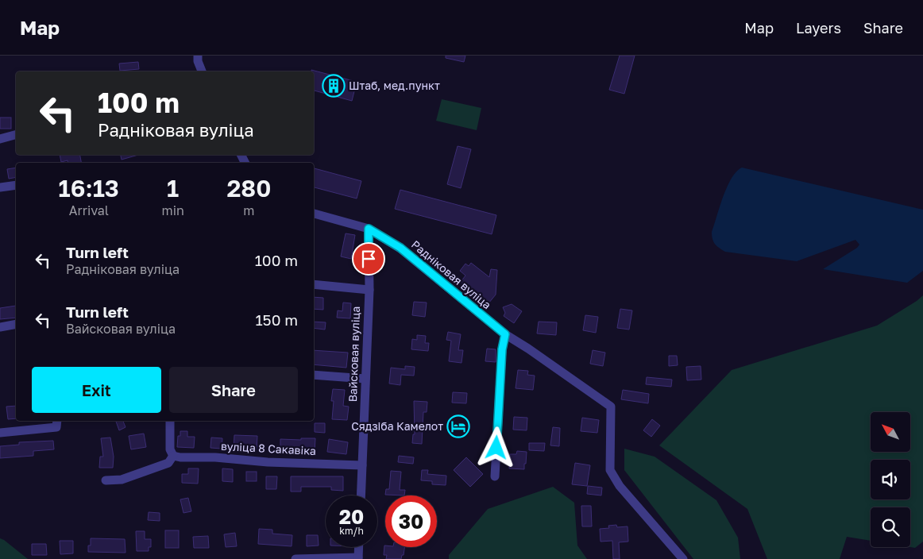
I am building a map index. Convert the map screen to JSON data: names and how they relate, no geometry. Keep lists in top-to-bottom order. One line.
{"streets":{"street":["Радніковая вуліца","Вайсковая вуліца","вуліца 8 Сакавіка"]},"crossings":[["Радніковая вуліца","Вайсковая вуліца"],["Вайсковая вуліца","вуліца 8 Сакавіка"]],"places":{"building":["Штаб, мeд.пункт"],"hotel":["Сядзіба Камелот"]},"north":"top left","page":{"header":"Map","nav":["Map","Layers","Share"],"turn":["100 m","Радніковая вуліца"],"eta":["16:13","Arrival","1","min","280","m"],"list":[{"name":"Turn left","note":"Радніковая вуліца","value":"100 m"},{"name":"Turn left","note":"Вайсковая вуліца","value":"150 m"}],"buttons":["Exit","Share"],"speed":"20 km/h","limit":"30"}}
